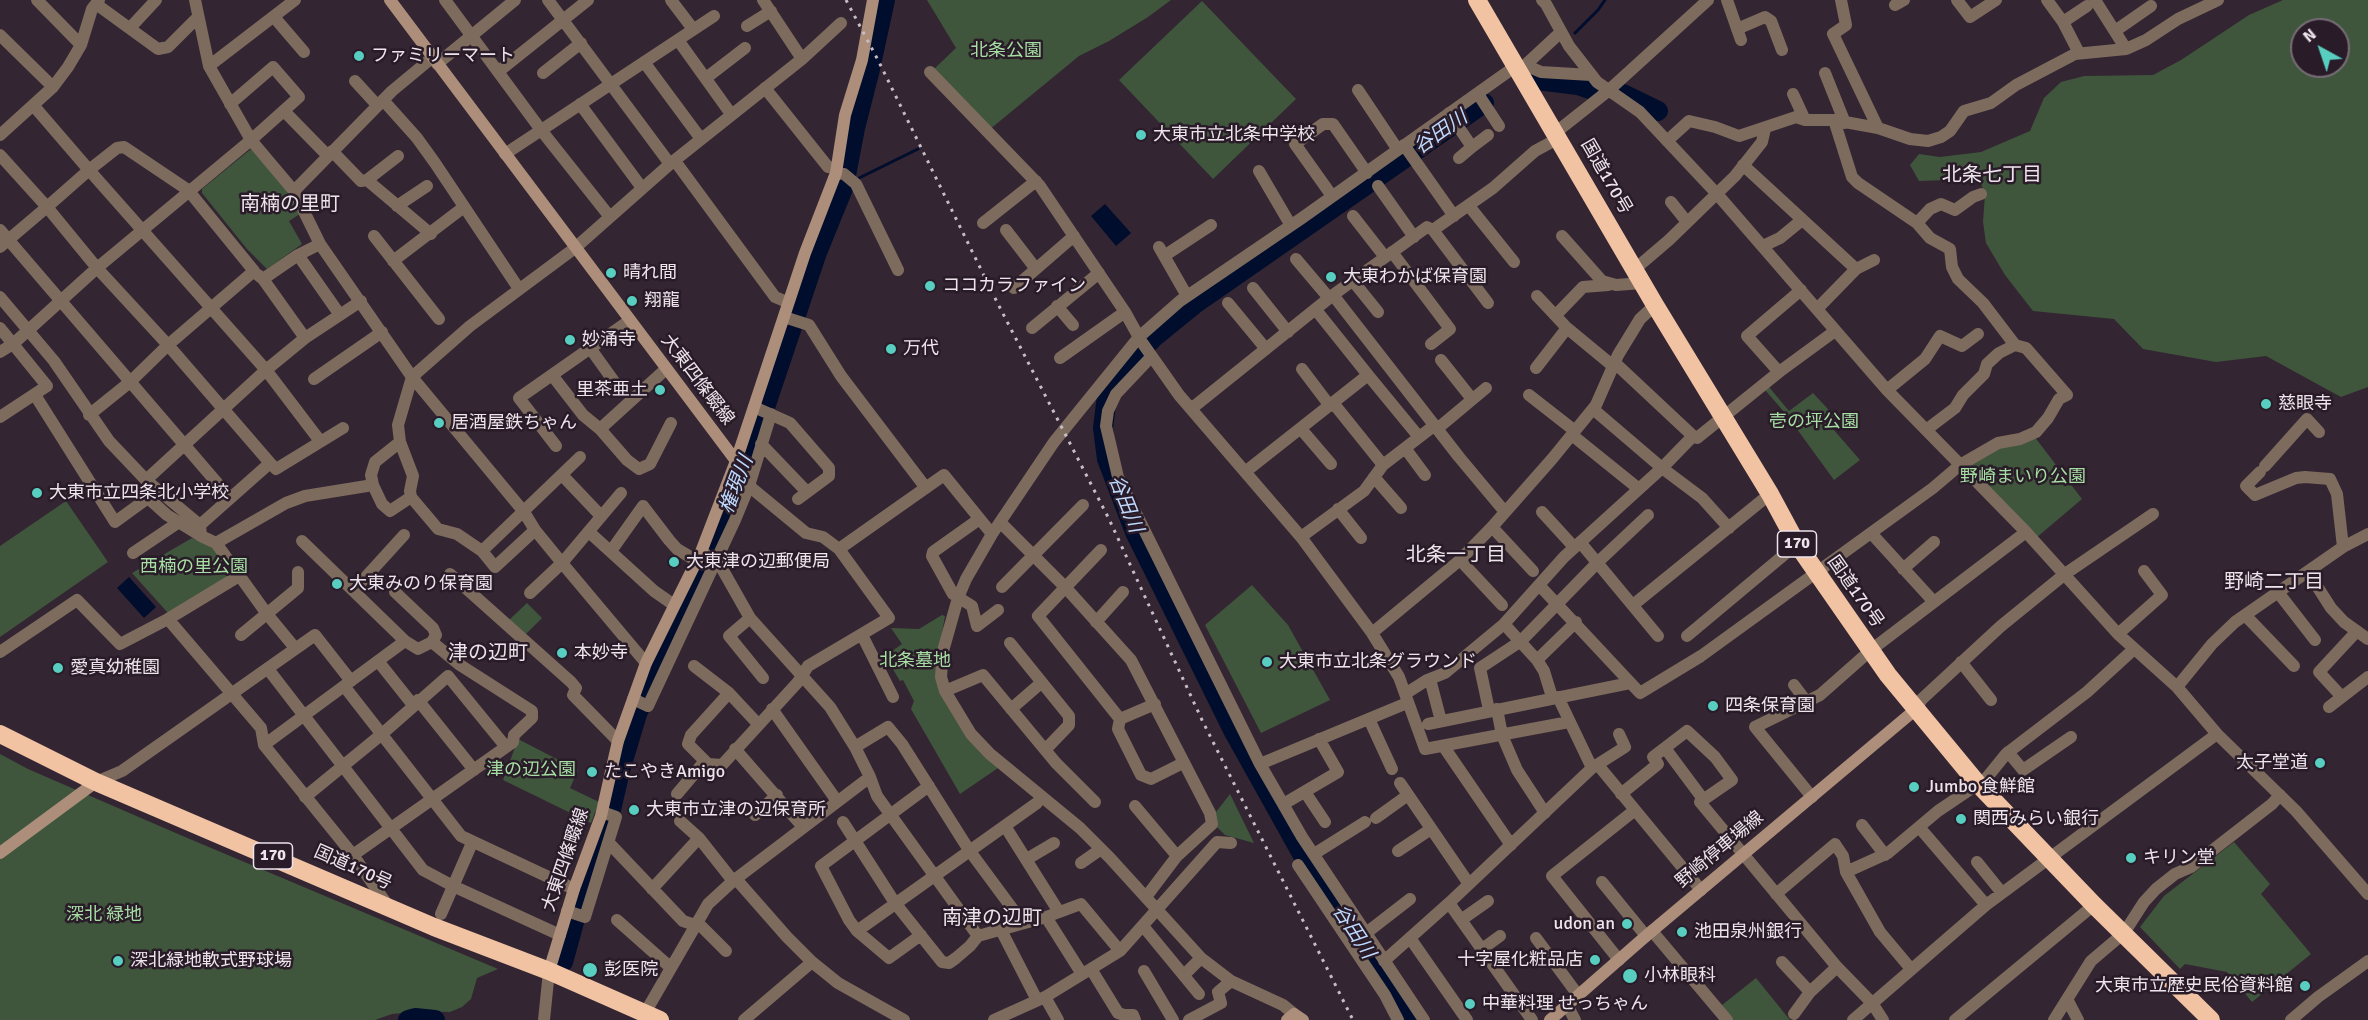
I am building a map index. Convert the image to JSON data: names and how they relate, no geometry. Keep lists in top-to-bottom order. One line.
{"streets":{"highway":["国道170号","170"],"main road":["大東四條畷線","野崎停車場線"]},"crossings":[["国道170号","大東四條畷線"],["国道170号","野崎停車場線"]],"districts":["北条七丁目","南楠の里町","北条一丁目","野崎二丁目","津の辺町","南津の辺町"],"water":["谷田川","権現川"],"parks":["北条公園","壱の坪公園","野崎まいり公園","西楠の里公園","北条墓地","津の辺公園","深北 緑地"],"places":["ファミリーマート","大東市立北条中学校","晴れ間","大東わかば保育園","ココカラファイン","翔龍","妙涌寺","万代","里茶亜土","慈眼寺","居酒屋鉄ちゃん","大東市立四条北小学校","大東津の辺郵便局","大東みのり保育園","本妙寺","大東市立北条グラウンド","愛真幼稚園","四条保育園","太子堂道","たこやきAmigo","Jumbo 食鮮館","大東市立津の辺保育所","関西みらい銀行","キリン堂","udon an","池田泉州銀行","十字屋化粧品店","深北緑地軟式野球場","彭医院","小林眼科","大東市立歴史民俗資料館","中華料理 せっちゃん"],"north":"top left"}
